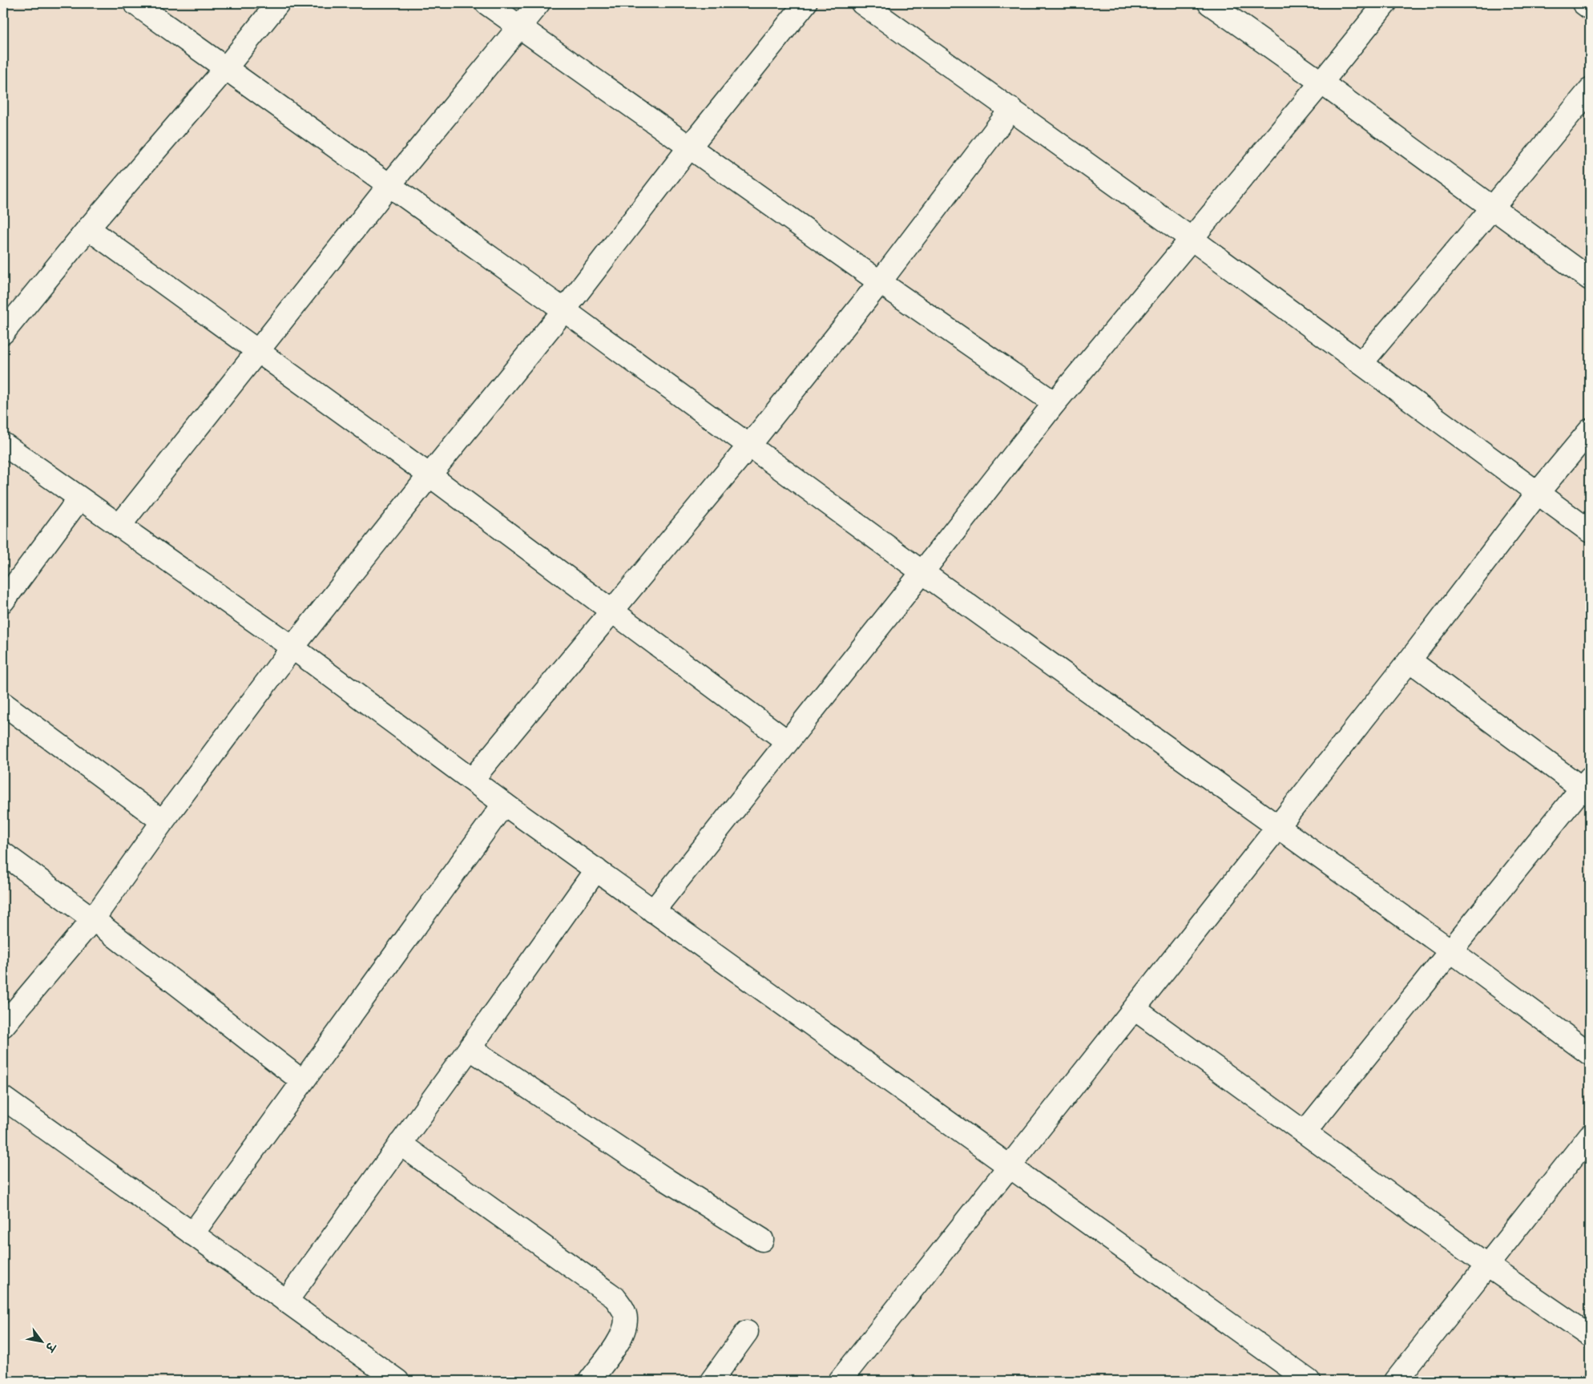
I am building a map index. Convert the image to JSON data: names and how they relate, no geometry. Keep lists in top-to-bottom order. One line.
{"north":"bottom right"}
